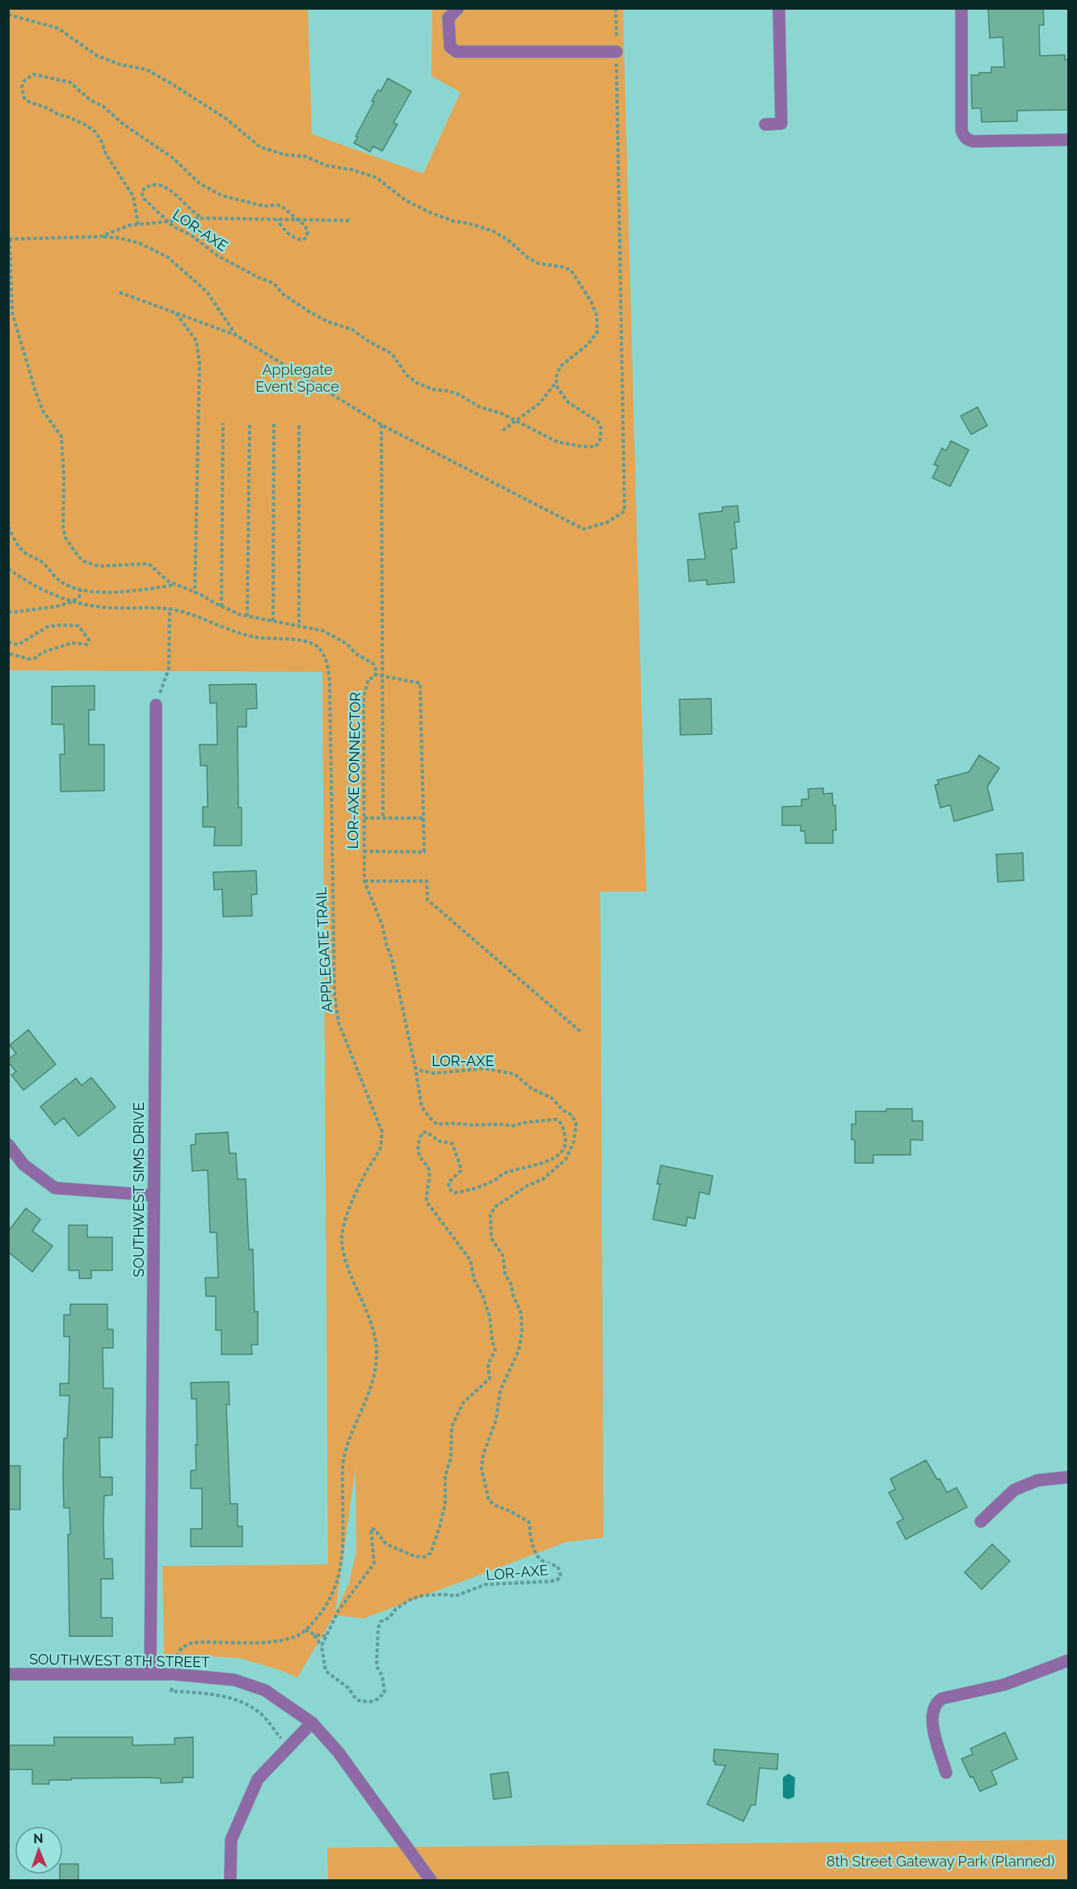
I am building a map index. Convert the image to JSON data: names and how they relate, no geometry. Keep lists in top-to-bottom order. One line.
{"streets":{"street":["SOUTHWEST SIMS DRIVE","SOUTHWEST 8TH STREET"],"path":["LOR-AXE","LOR-AXE CONNECTOR","APPLEGATE TRAIL"]},"crossings":[["LOR-AXE","LOR-AXE CONNECTOR"],["LOR-AXE","APPLEGATE TRAIL"],["SOUTHWEST SIMS DRIVE","SOUTHWEST 8TH STREET"]],"parks":["Applegate Event Space","8th Street Gateway Park (Planned)"],"north":"top"}
